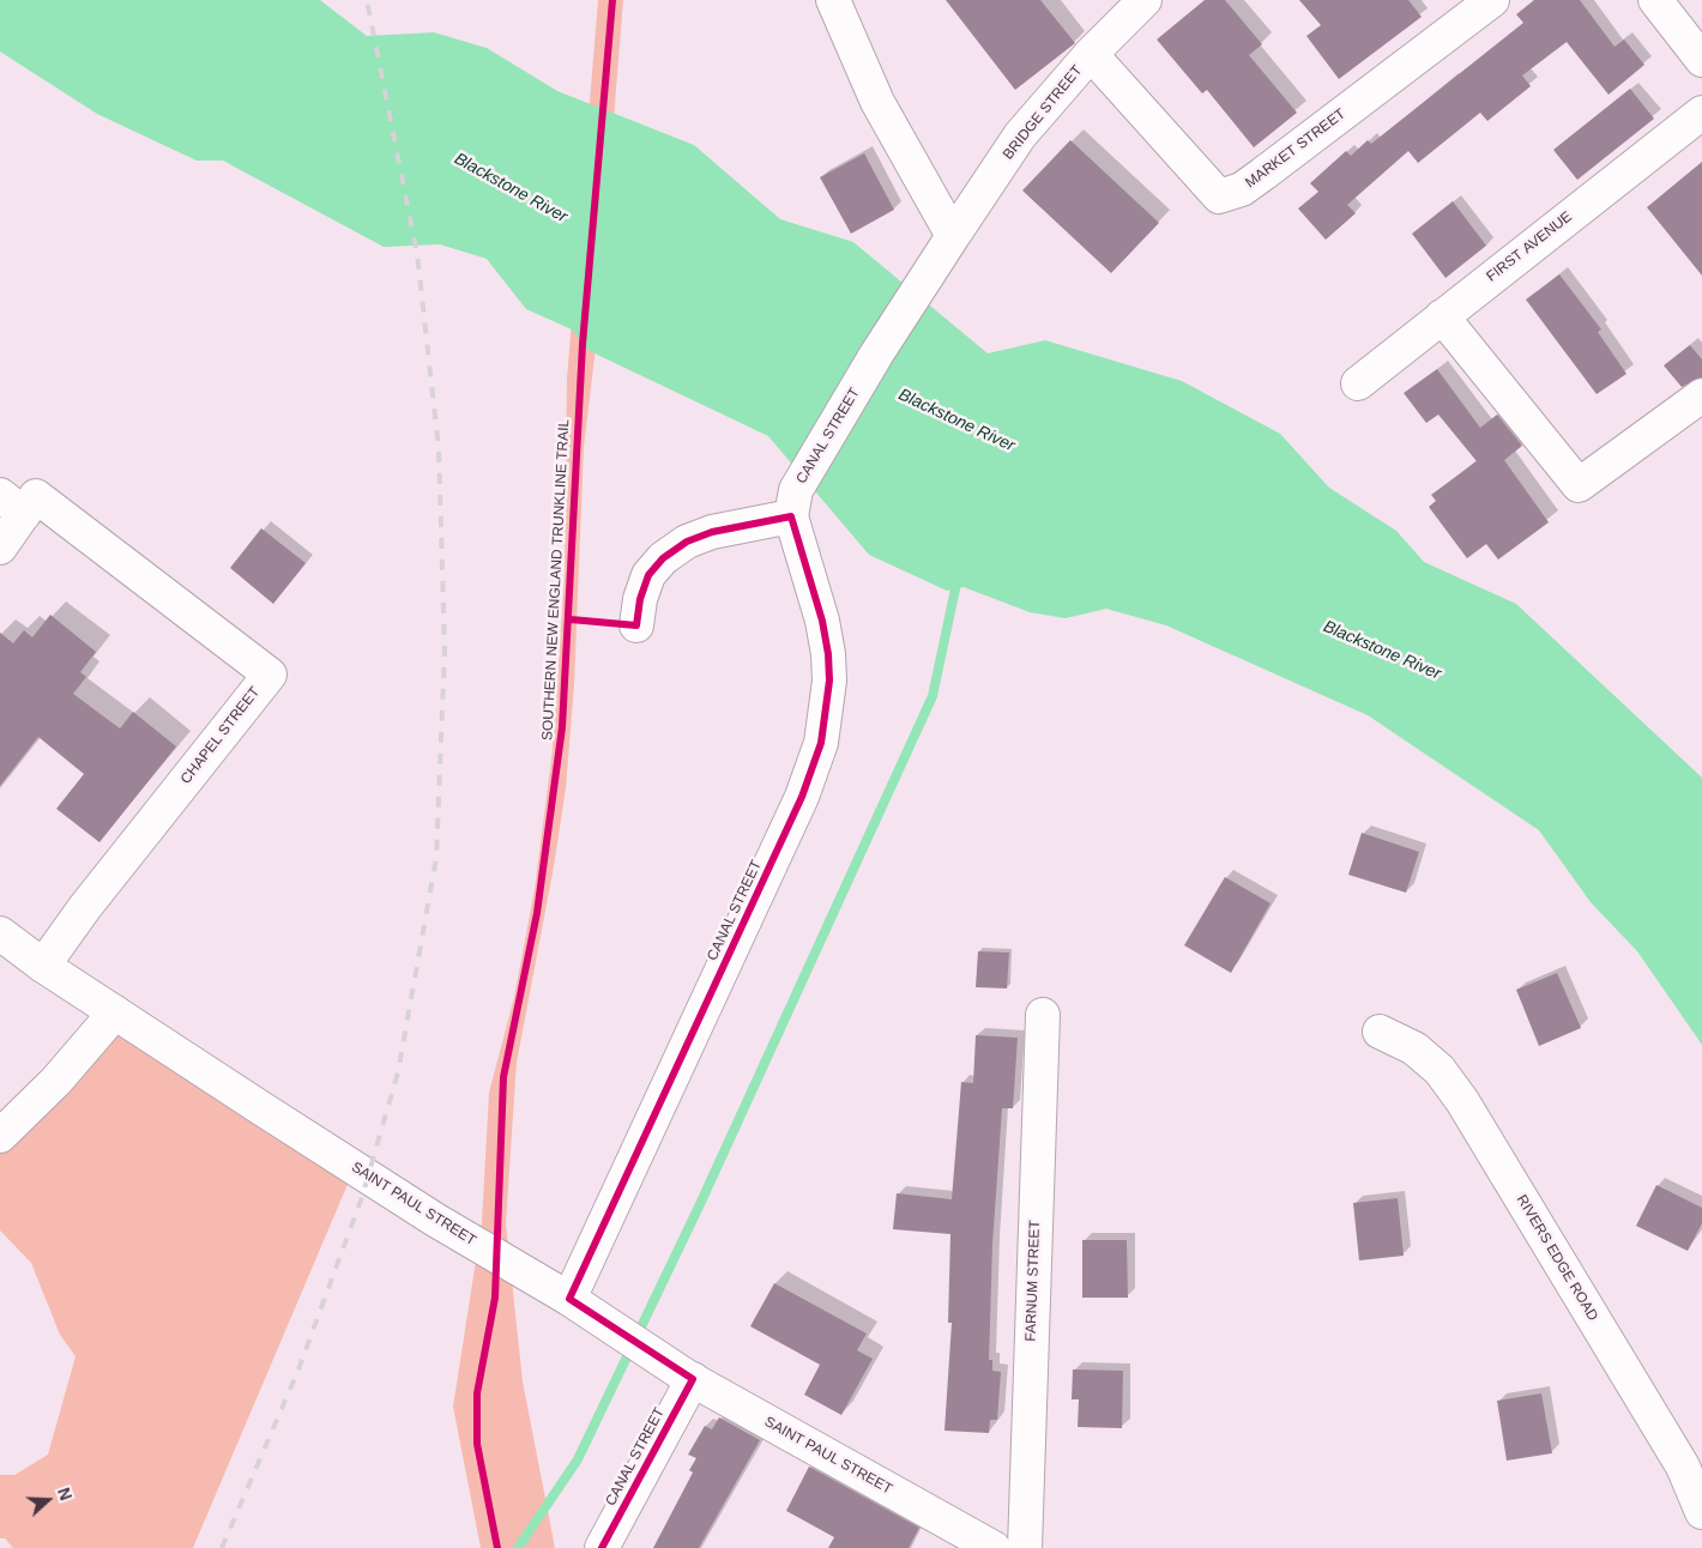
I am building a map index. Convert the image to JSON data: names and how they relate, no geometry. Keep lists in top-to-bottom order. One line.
{"streets":{"street":["BRIDGE STREET","MARKET STREET","FIRST AVENUE","CANAL STREET","CHAPEL STREET","SAINT PAUL STREET","RIVERS EDGE ROAD","FARNUM STREET"],"cycle path":["SOUTHERN NEW ENGLAND TRUNKLINE TRAIL"]},"crossings":[["BRIDGE STREET","MARKET STREET"],["BRIDGE STREET","CANAL STREET"],["CANAL STREET","SAINT PAUL STREET"],["CHAPEL STREET","SAINT PAUL STREET"]],"water":["Blackstone River"],"north":"right"}
